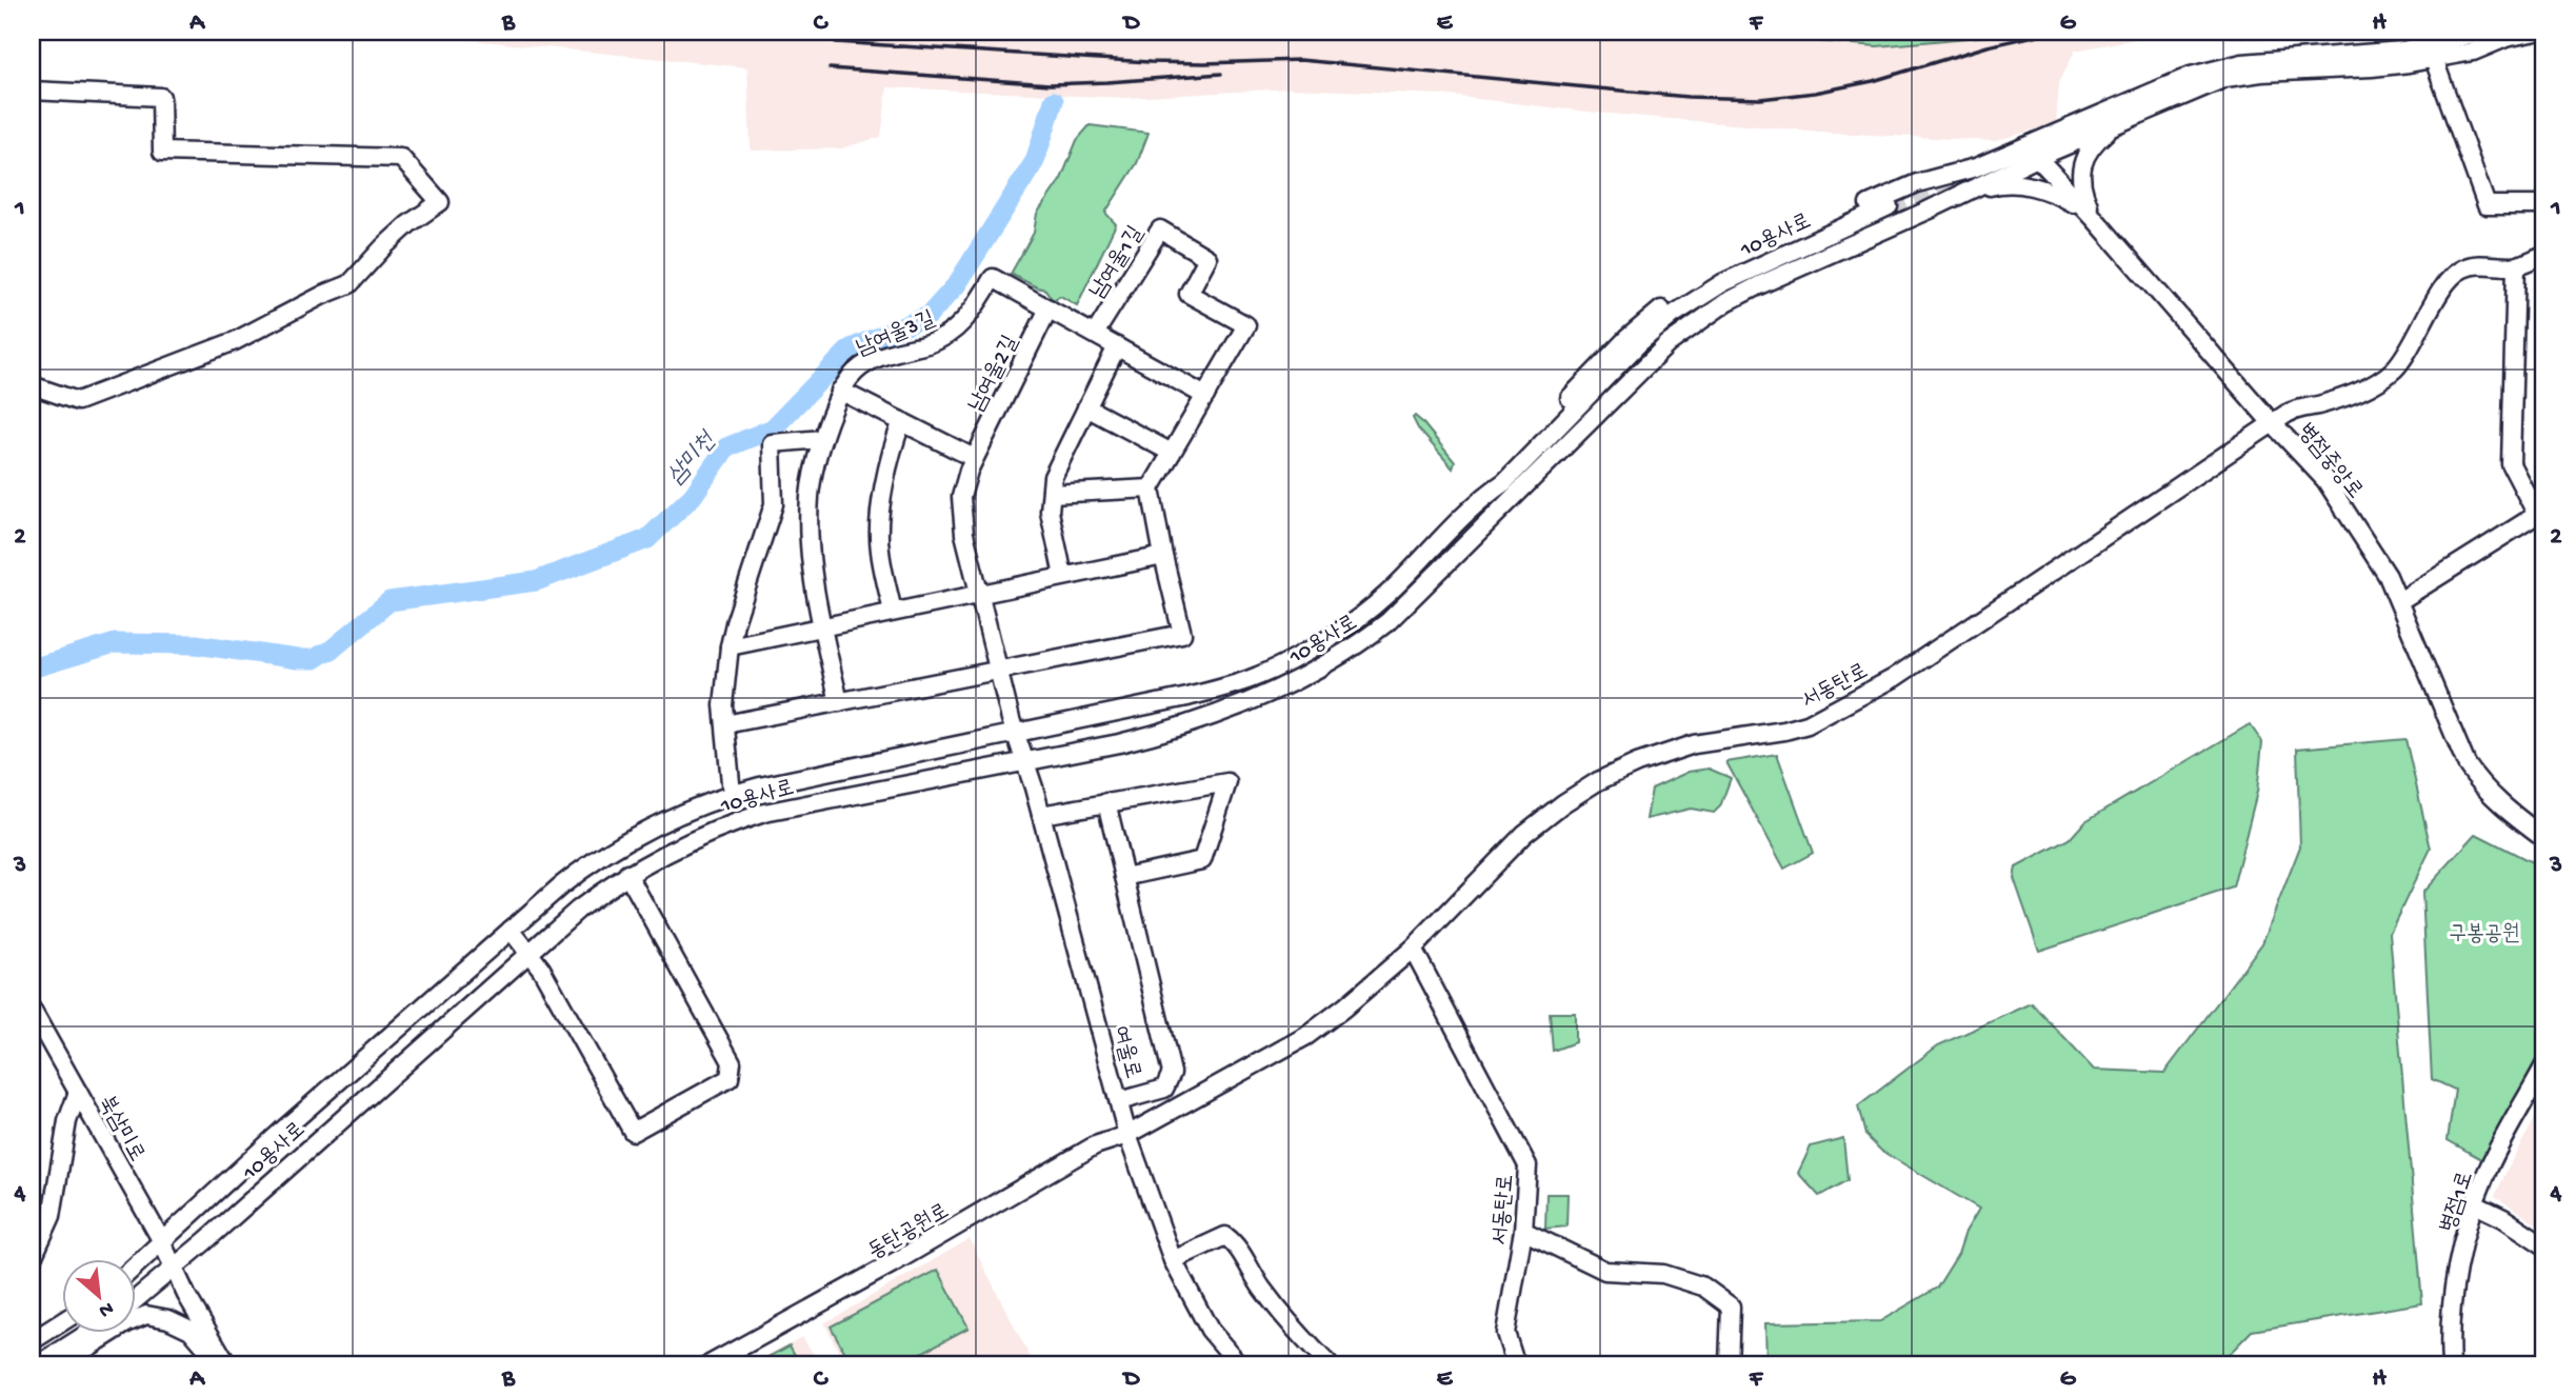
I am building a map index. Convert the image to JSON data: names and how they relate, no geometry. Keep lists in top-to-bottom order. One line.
{"streets":{"street":["10용사로","남여울1길","남여울3길","남여울2길","병점중앙로","서동탄로","여울로","북삼미로","병점1로","동탄공원로"]},"crossings":[["10용사로","남여울3길"],["10용사로","남여울2길"],["10용사로","병점중앙로"],["10용사로","여울로"],["10용사로","북삼미로"],["남여울1길","남여울3길"],["남여울1길","남여울2길"],["남여울3길","남여울2길"],["남여울2길","여울로"],["병점중앙로","서동탄로"],["서동탄로","여울로"],["서동탄로","동탄공원로"],["여울로","동탄공원로"]],"water":["삼미천"],"parks":["구봉공원"],"north":"bottom right","grid":{"columns":["A","B","C","D","E","F","G","H"],"rows":["1","2","3","4"]}}
